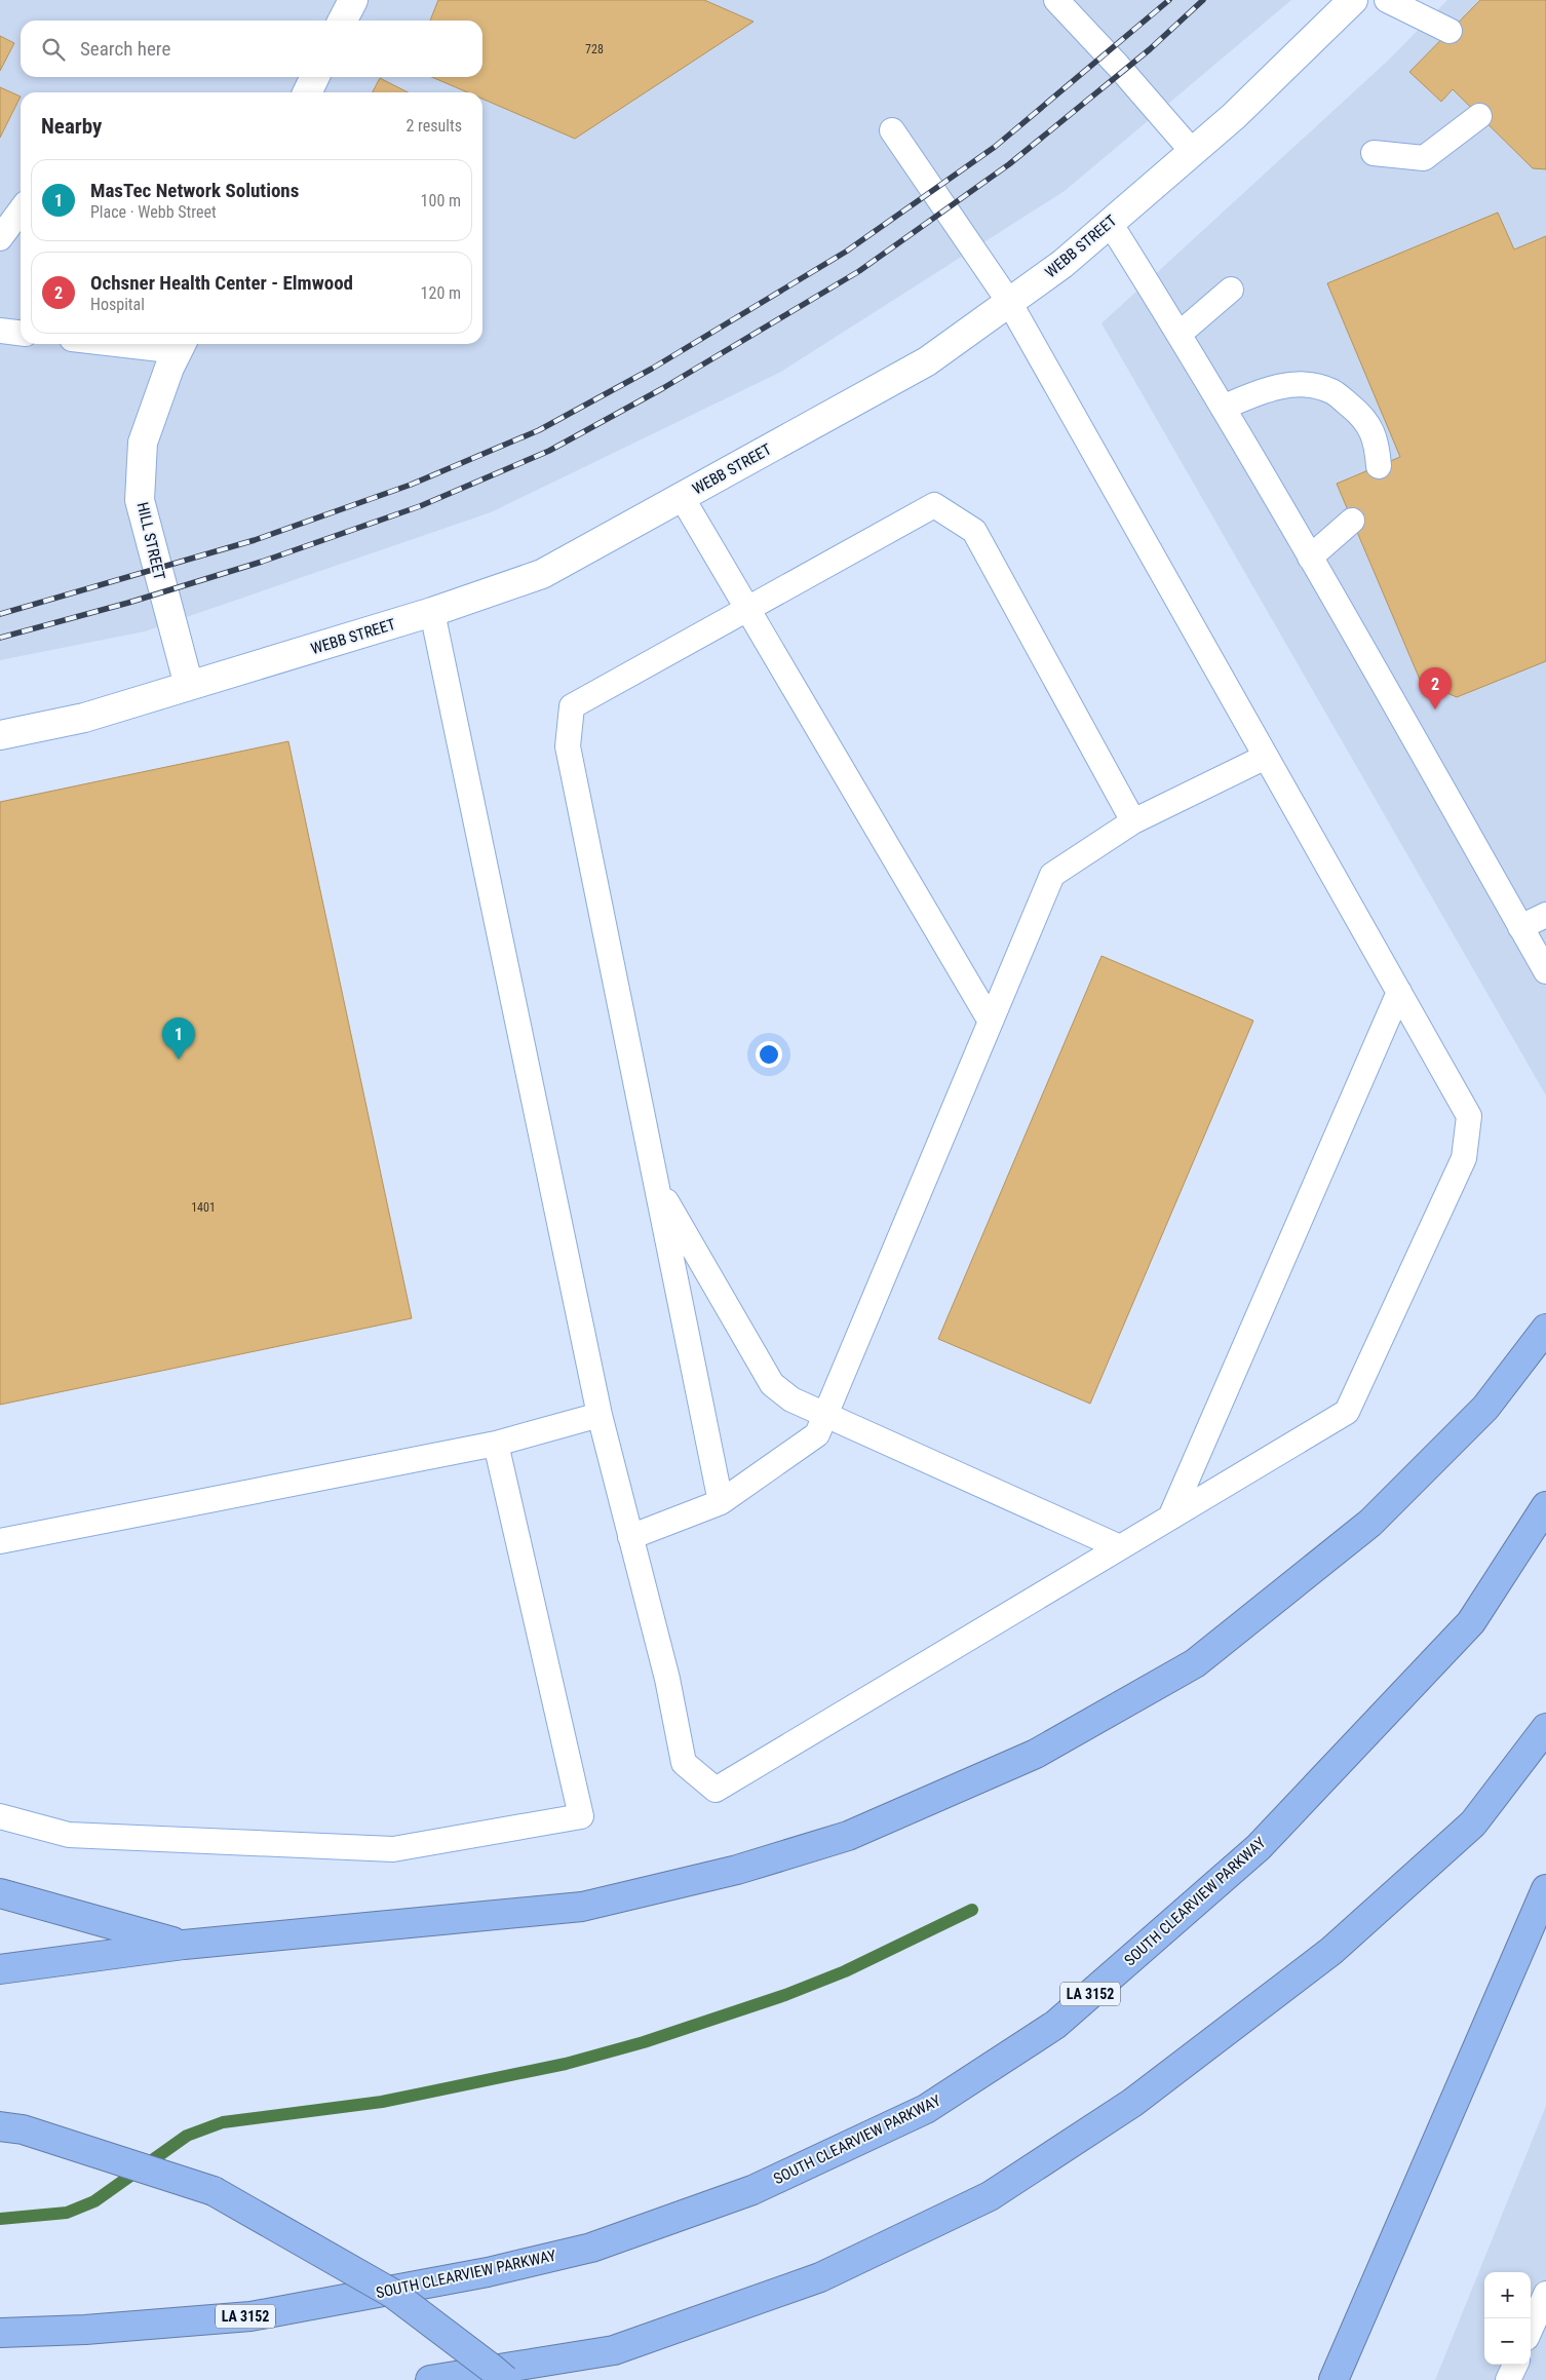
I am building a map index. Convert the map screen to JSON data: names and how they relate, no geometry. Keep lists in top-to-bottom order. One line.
{"streets":{"highway":["SOUTH CLEARVIEW PARKWAY","LA 3152"],"street":["WEBB STREET","HILL STREET"]},"crossings":[["WEBB STREET","HILL STREET"]],"house_numbers":["728","1401"],"page":{"search":"Search here","heading":["Nearby","2 results"],"list":[{"mark":"1","name":"MasTec Network Solutions","note":"Place · Webb Street","value":"100 m"},{"mark":"2","name":"Ochsner Health Center - Elmwood","note":"Hospital","value":"120 m"}],"pins":["2","1"],"map_buttons":["+","−"]}}
